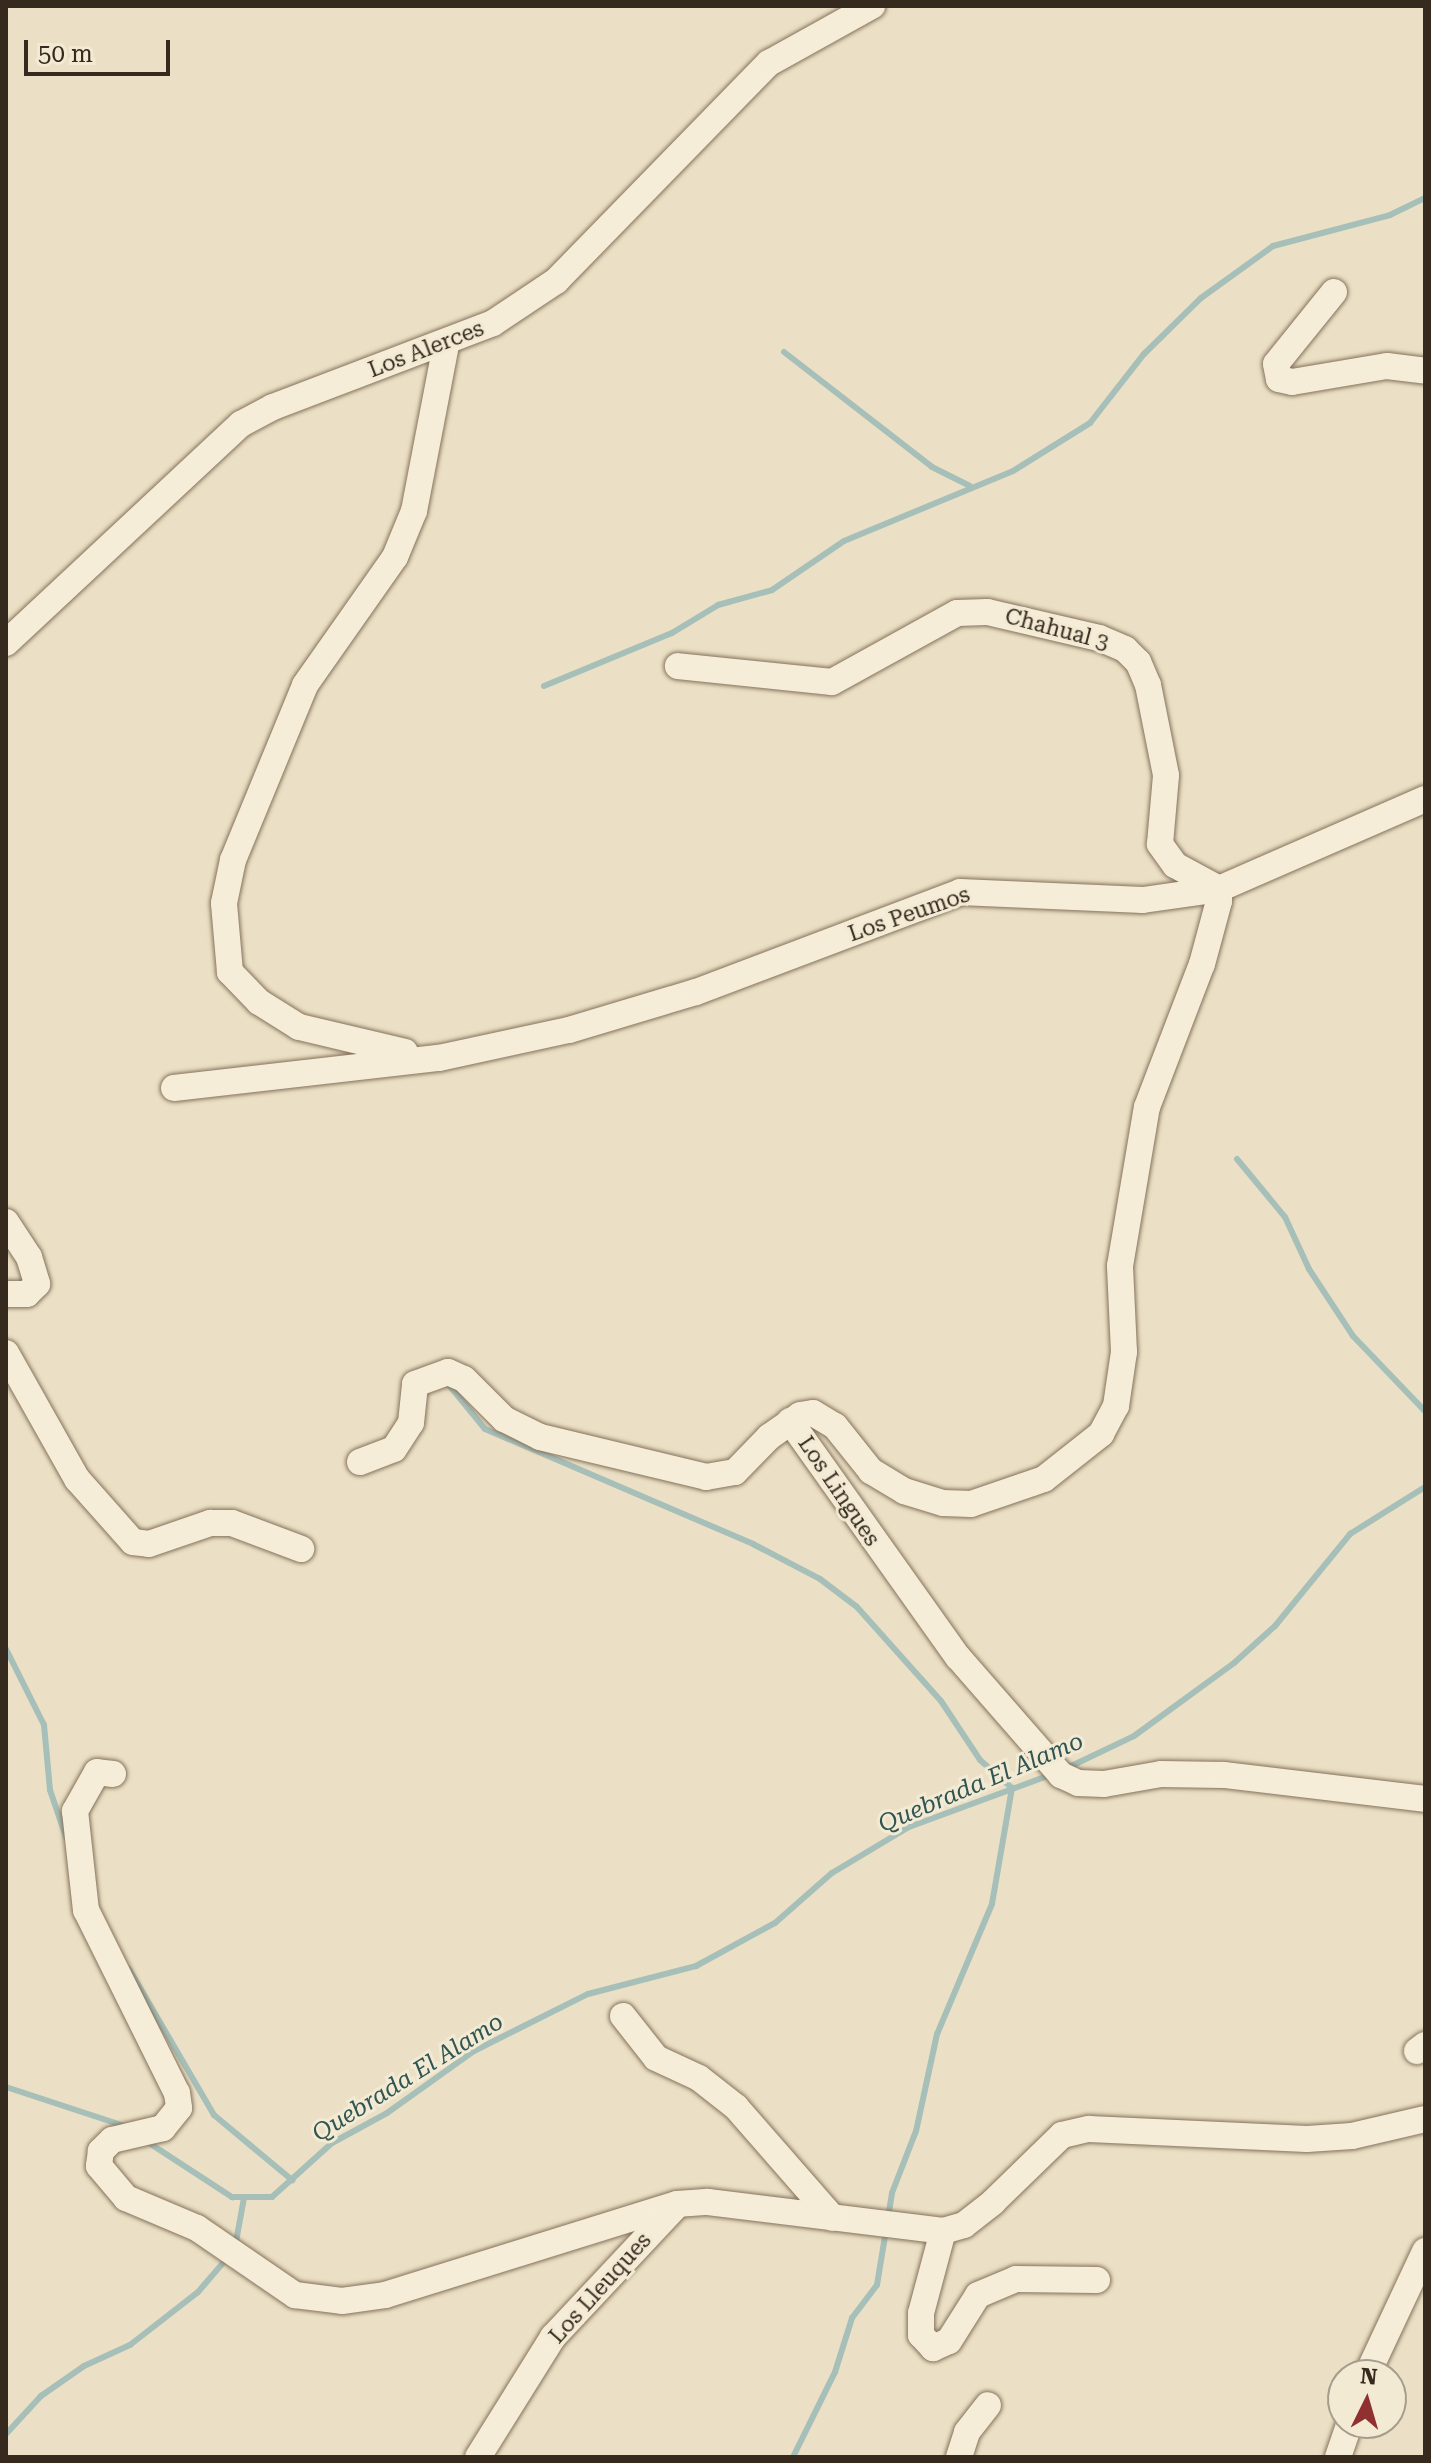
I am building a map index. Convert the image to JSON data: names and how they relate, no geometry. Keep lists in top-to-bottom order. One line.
{"streets":{"street":["Los Alerces","Chahual 3","Los Peumos","Los Lingues","Los Lleuques"]},"crossings":[["Chahual 3","Los Peumos"],["Chahual 3","Los Lingues"],["Los Peumos","Los Lingues"]],"water":["Quebrada El Alamo"],"scale_bar":"50 m","north":"top"}
